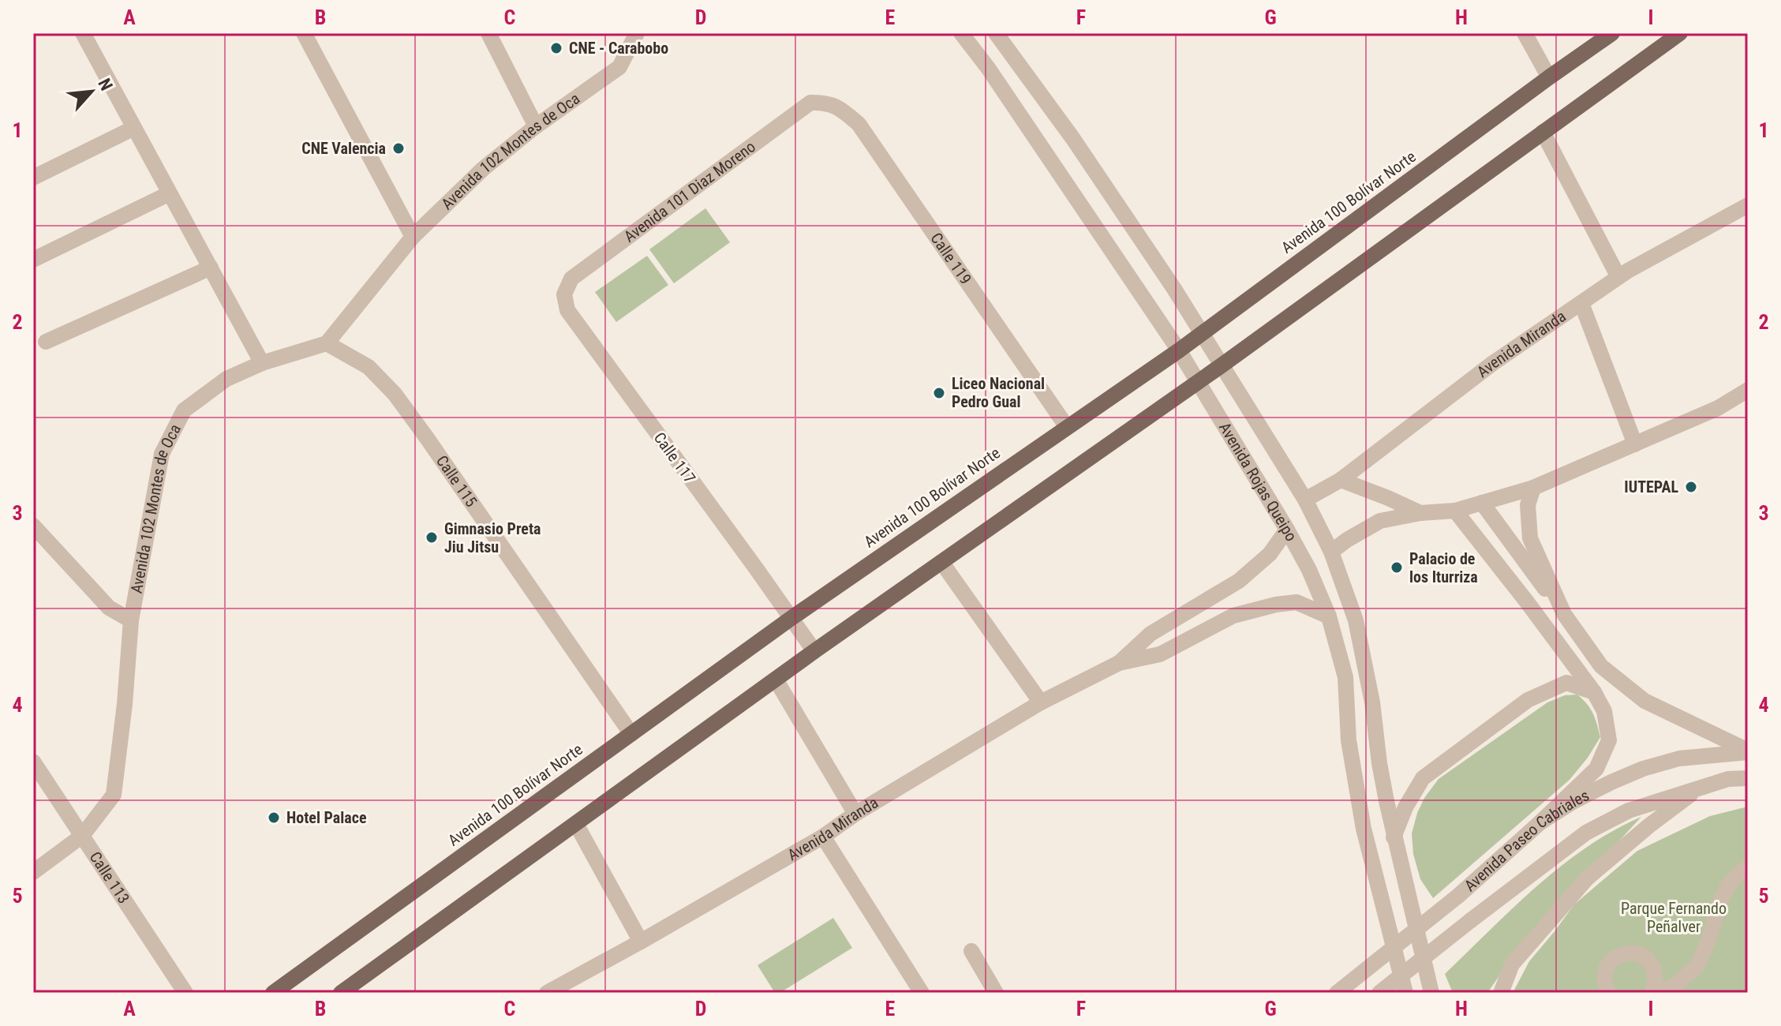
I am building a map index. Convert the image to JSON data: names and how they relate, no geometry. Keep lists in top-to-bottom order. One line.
{"streets":{"main road":["Avenida 100 Bolívar Norte"],"street":["Avenida 102 Montes de Oca","Avenida 101 Diaz Moreno","Calle 119","Avenida Miranda","Calle 117","Calle 115","Avenida Rojas Queipo","Avenida Paseo Cabriales","Calle 113"]},"crossings":[["Avenida 102 Montes de Oca","Calle 115"],["Avenida 102 Montes de Oca","Calle 113"],["Avenida 101 Diaz Moreno","Calle 119"],["Avenida 101 Diaz Moreno","Calle 117"],["Avenida 100 Bolívar Norte","Calle 119"],["Avenida 100 Bolívar Norte","Calle 117"],["Avenida 100 Bolívar Norte","Calle 115"],["Avenida 100 Bolívar Norte","Avenida Rojas Queipo"],["Avenida Miranda","Avenida Rojas Queipo"]],"parks":["Parque Fernando Peñalver"],"places":["CNE - Carabobo","CNE Valencia","Liceo Nacional Pedro Gual","IUTEPAL","Gimnasio Preta Jiu Jitsu","Palacio de los Iturriza","Hotel Palace"],"north":"top right","grid":{"columns":["A","B","C","D","E","F","G","H","I"],"rows":["1","2","3","4","5"]}}
